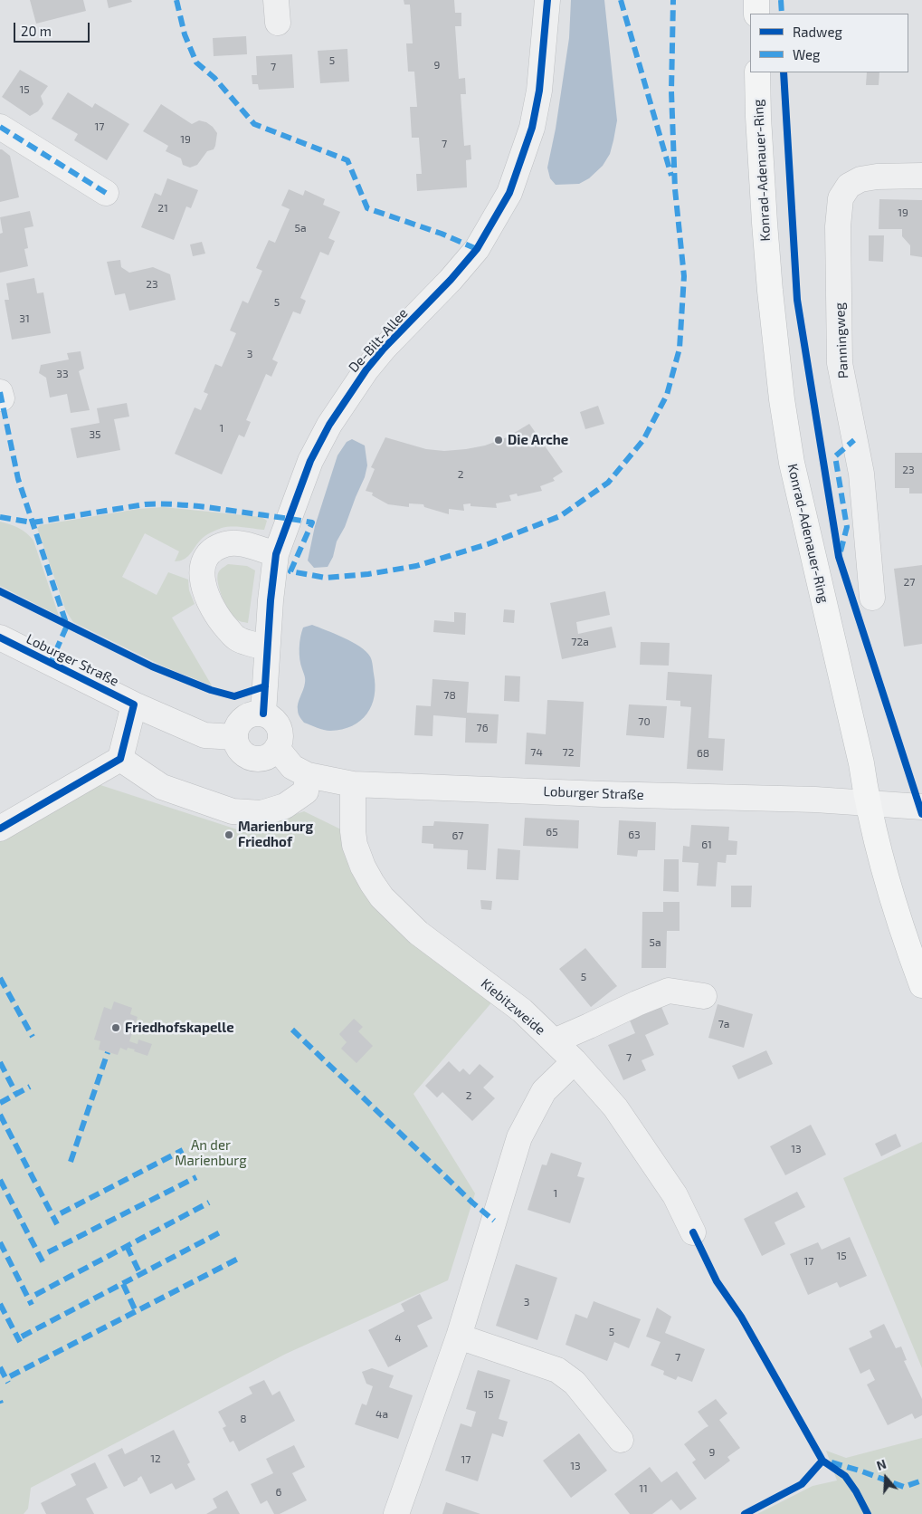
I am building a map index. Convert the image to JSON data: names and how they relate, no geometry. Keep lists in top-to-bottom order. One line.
{"streets":{"main road":["Konrad-Adenauer-Ring"],"street":["De-Bilt-Allee","Panningweg","Loburger Straße","Kiebitzweide"]},"crossings":[["Konrad-Adenauer-Ring","Loburger Straße"],["De-Bilt-Allee","Loburger Straße"],["Loburger Straße","Kiebitzweide"]],"parks":["An der Marienburg"],"places":["Die Arche","Marienburg Friedhof","Friedhofskapelle"],"house_numbers":["5","9","7","15","17","19","7","21","19","5a","23","5","31","3","33","1","35","23","2","27","72a","78","70","76","74","72","68","65","63","67","61","5a","5","7a","7","2","13","1","15","17","3","5","4","7","15","4a","8","9","12","17","13","11","6"],"legend":["Radweg","Weg"],"scale_bar":"20 m","north":"top"}
